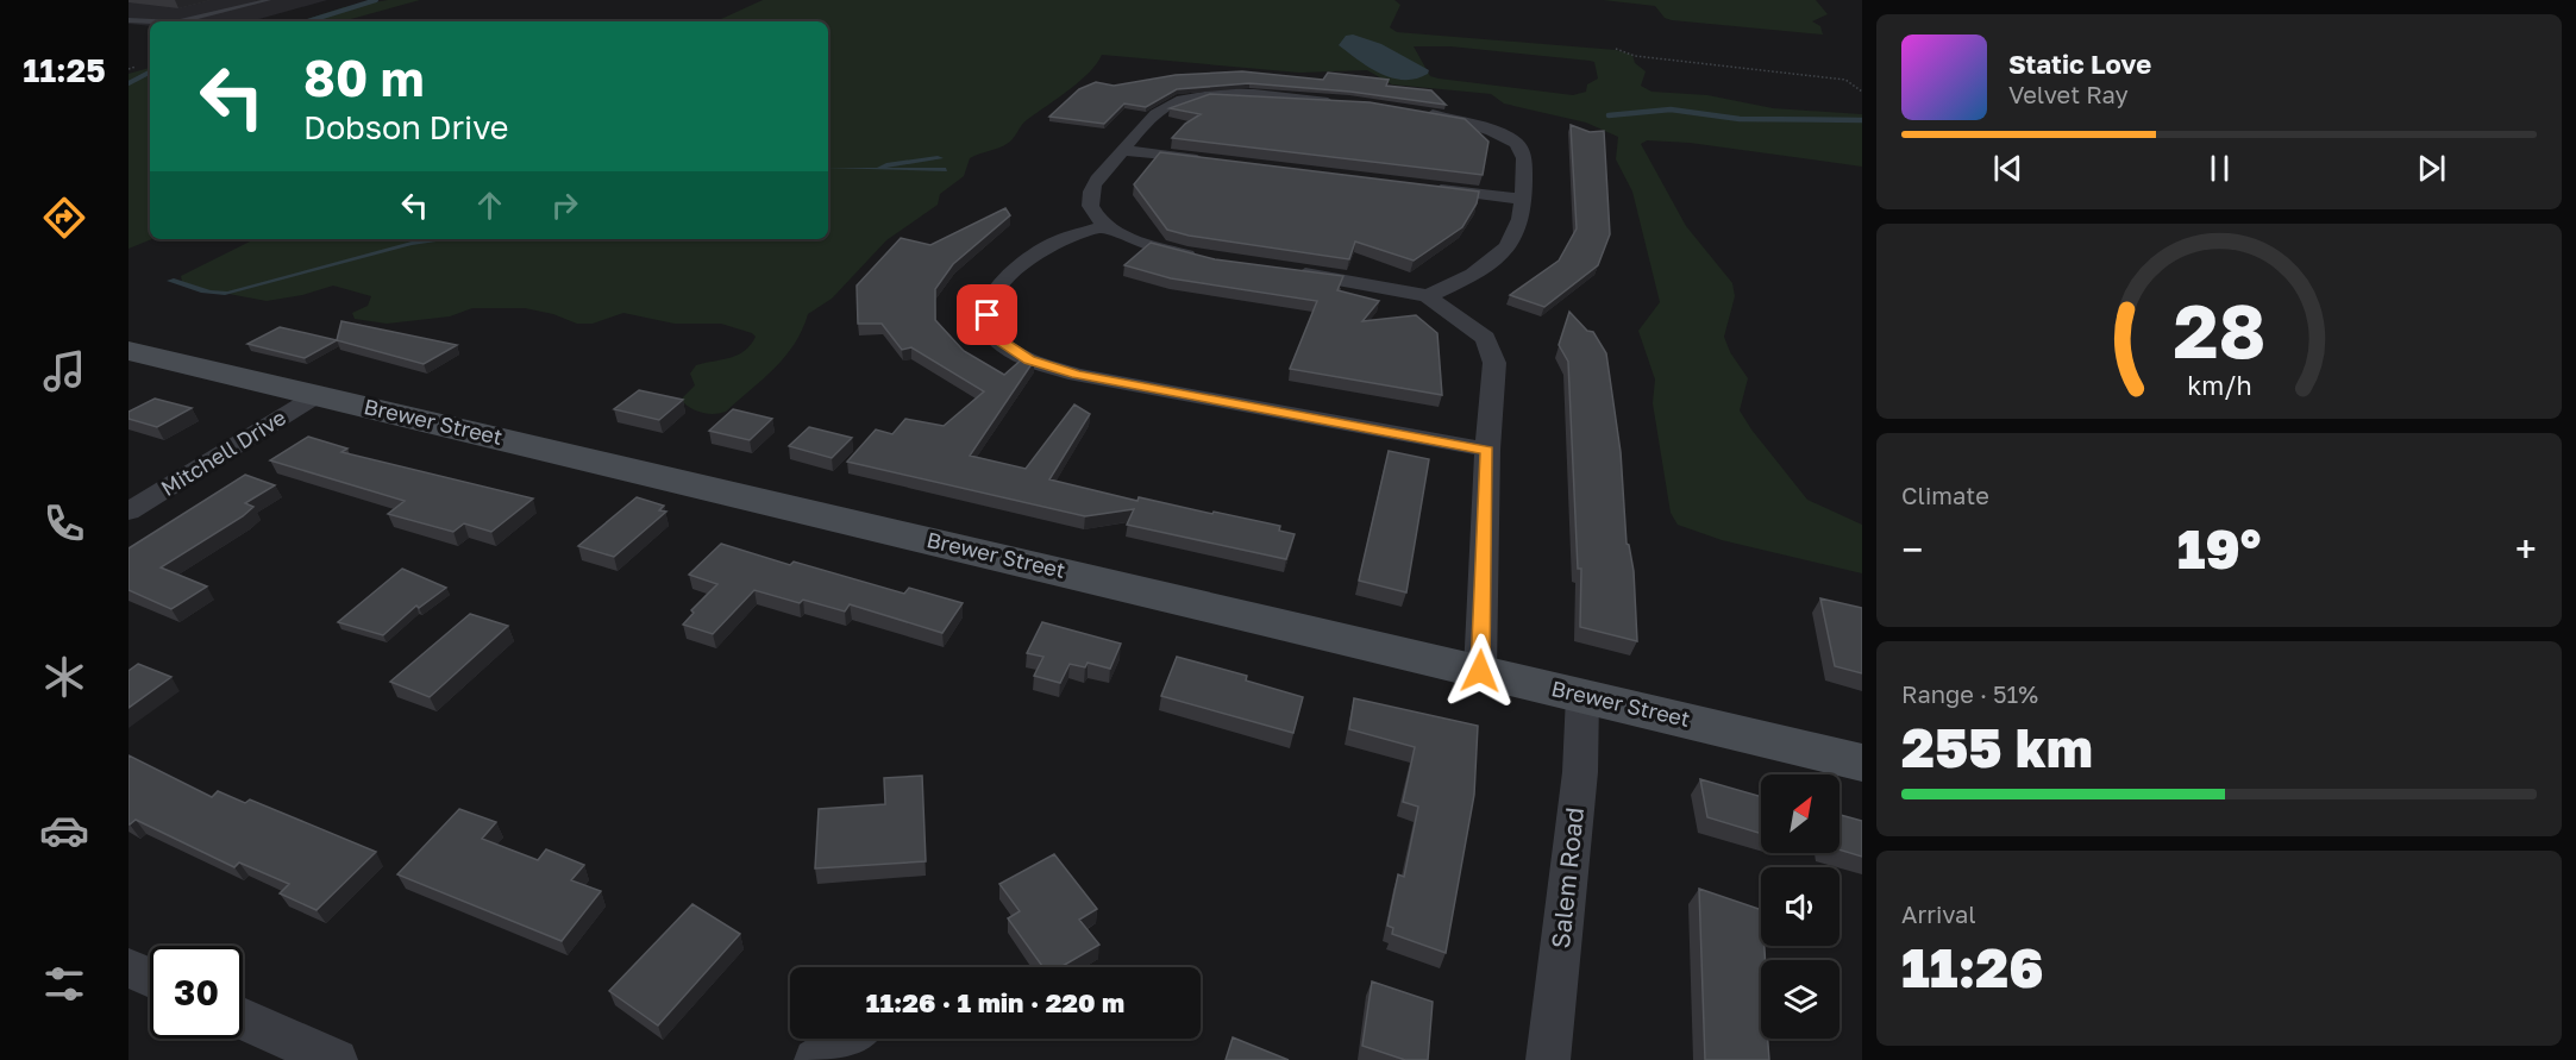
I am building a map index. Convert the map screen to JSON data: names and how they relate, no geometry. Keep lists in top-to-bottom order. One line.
{"streets":{"main road":["Brewer Street"],"street":["Mitchell Drive","Salem Road"]},"crossings":[["Brewer Street","Mitchell Drive"],["Brewer Street","Salem Road"]],"north":"top right","page":{"tabs":"11:25","turn":["80 m","Dobson Drive"],"song":["Static Love","Velvet Ray"],"tile":["Climate",["Range · 51%","255 km"],["Arrival","11:26"]],"heat":["−","19°","+"],"limit":"30","trip":"11:26 · 1 min · 220 m","gauge":["28","km/h"]}}
